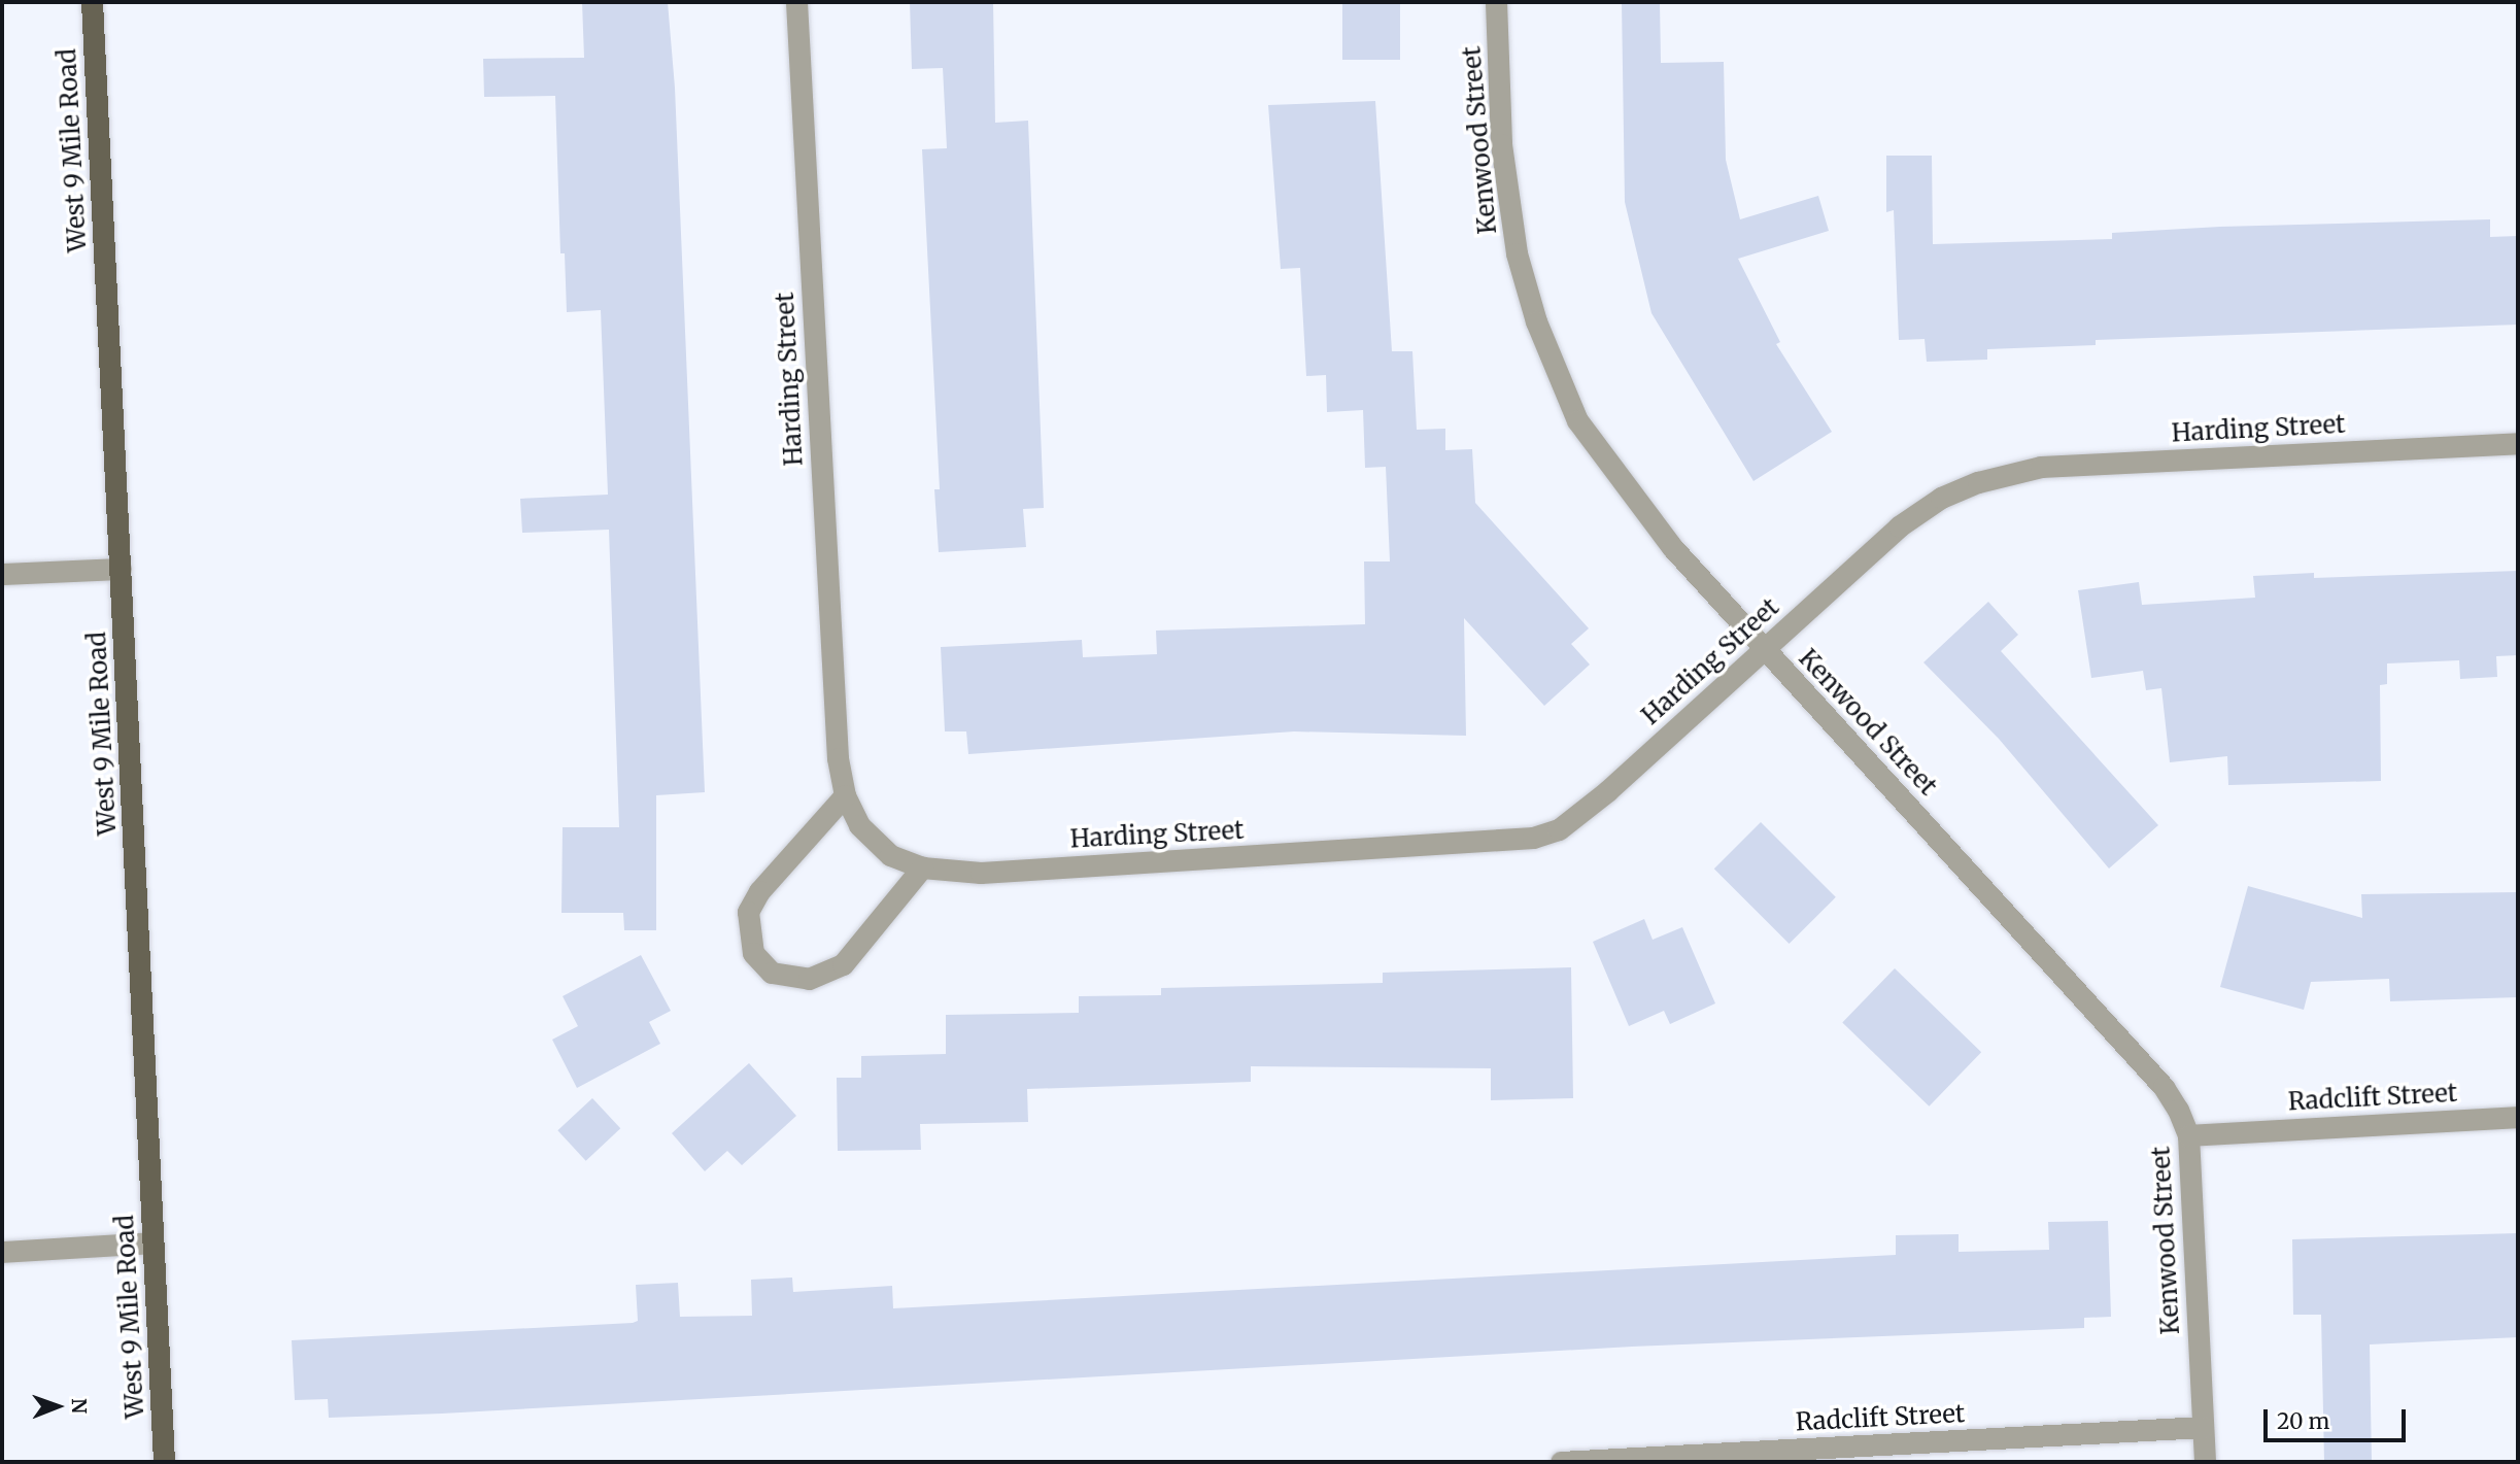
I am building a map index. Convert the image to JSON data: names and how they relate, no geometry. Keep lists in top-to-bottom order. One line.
{"streets":{"main road":["West 9 Mile Road"],"street":["Kenwood Street","Harding Street","Radclift Street"]},"crossings":[["Kenwood Street","Harding Street"],["Kenwood Street","Radclift Street"]],"scale_bar":"20 m","north":"right"}
